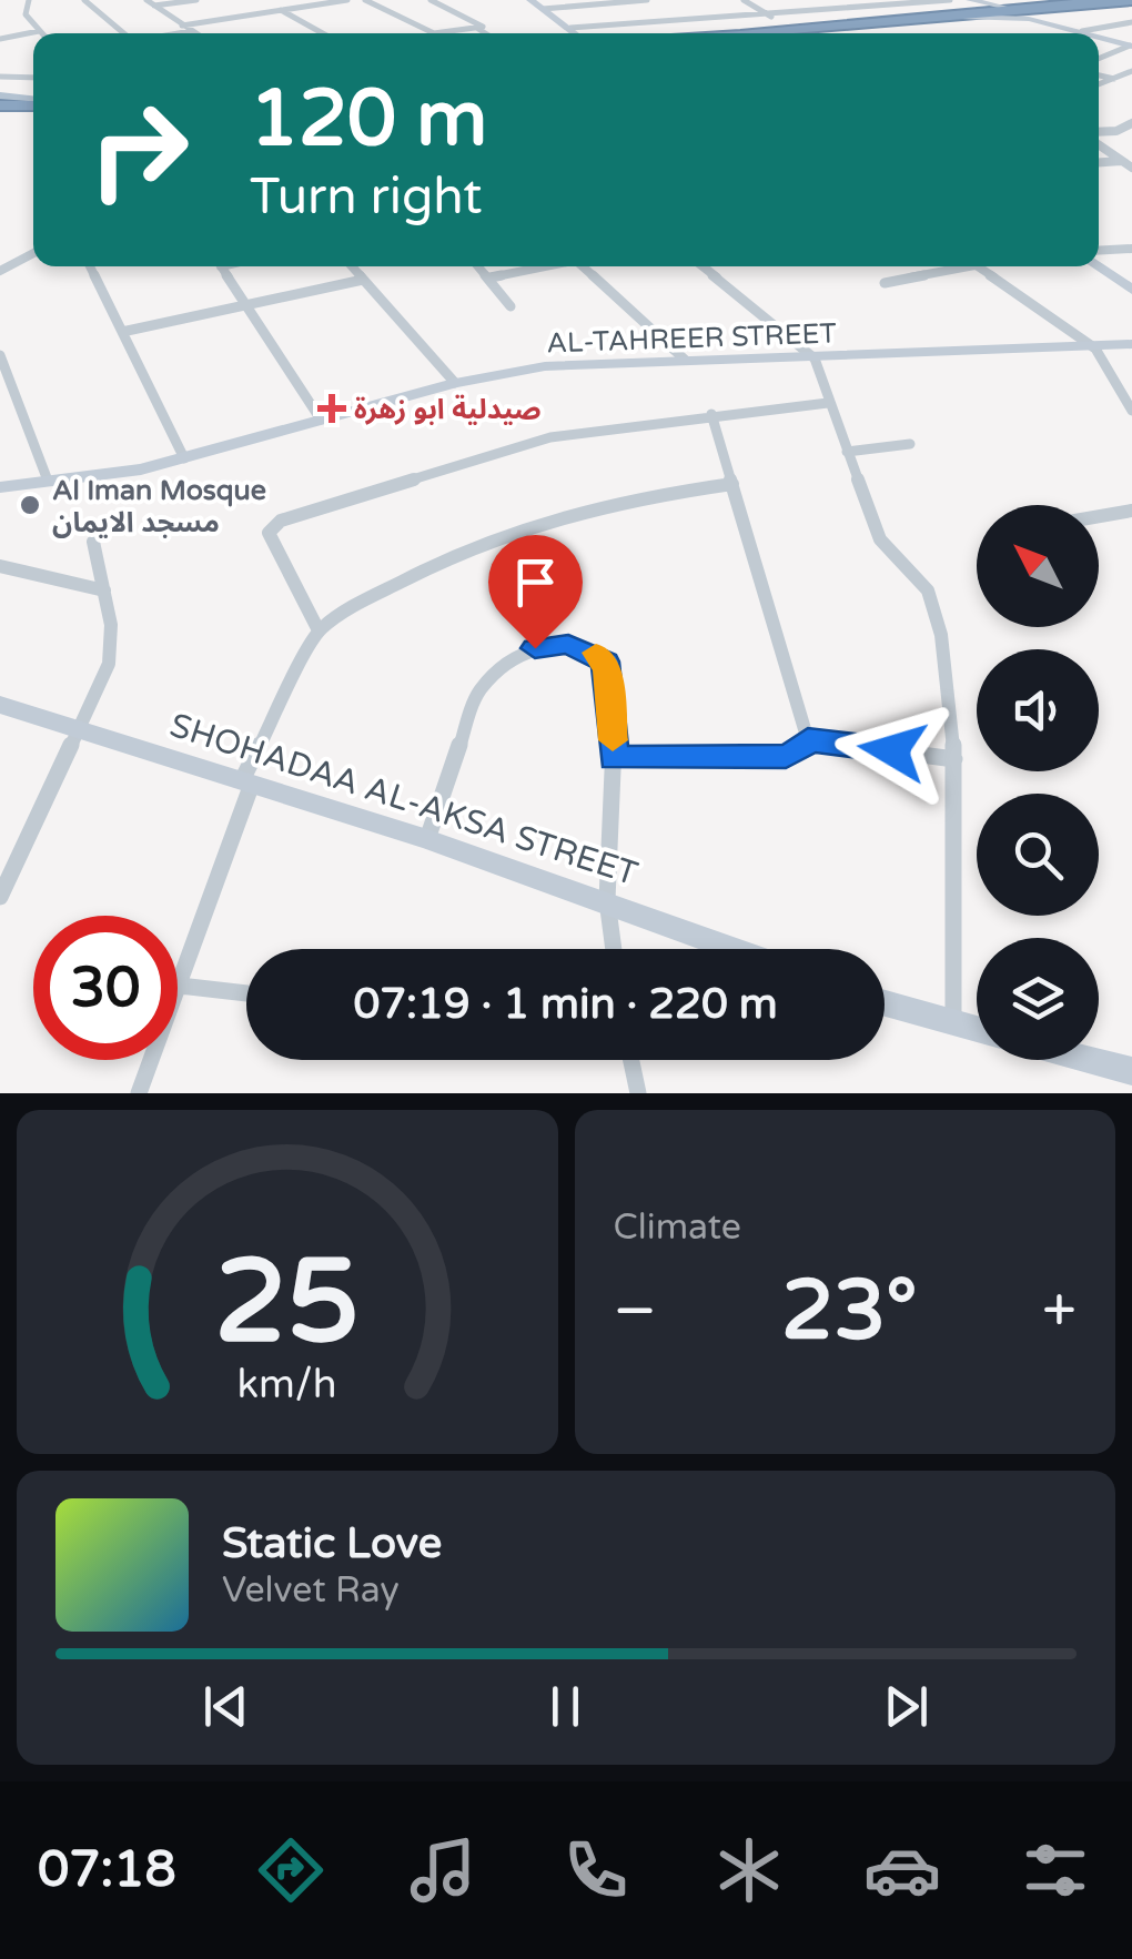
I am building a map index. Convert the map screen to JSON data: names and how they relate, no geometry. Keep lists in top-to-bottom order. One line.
{"streets":{"street":["AL-TAHREER STREET","SHOHADAA AL-AKSA STREET"]},"places":{"health":["صيدلية ابو زهرة"],"other":["Al Iman Mosque مسجد الايمان"]},"north":"top left","page":{"turn":["120 m","Turn right"],"limit":"30","trip":"07:19 · 1 min · 220 m","tile":"Climate","heat":["−","23°","+"],"song":["Static Love","Velvet Ray"],"tabs":"07:18","gauge":["25","km/h"]}}
